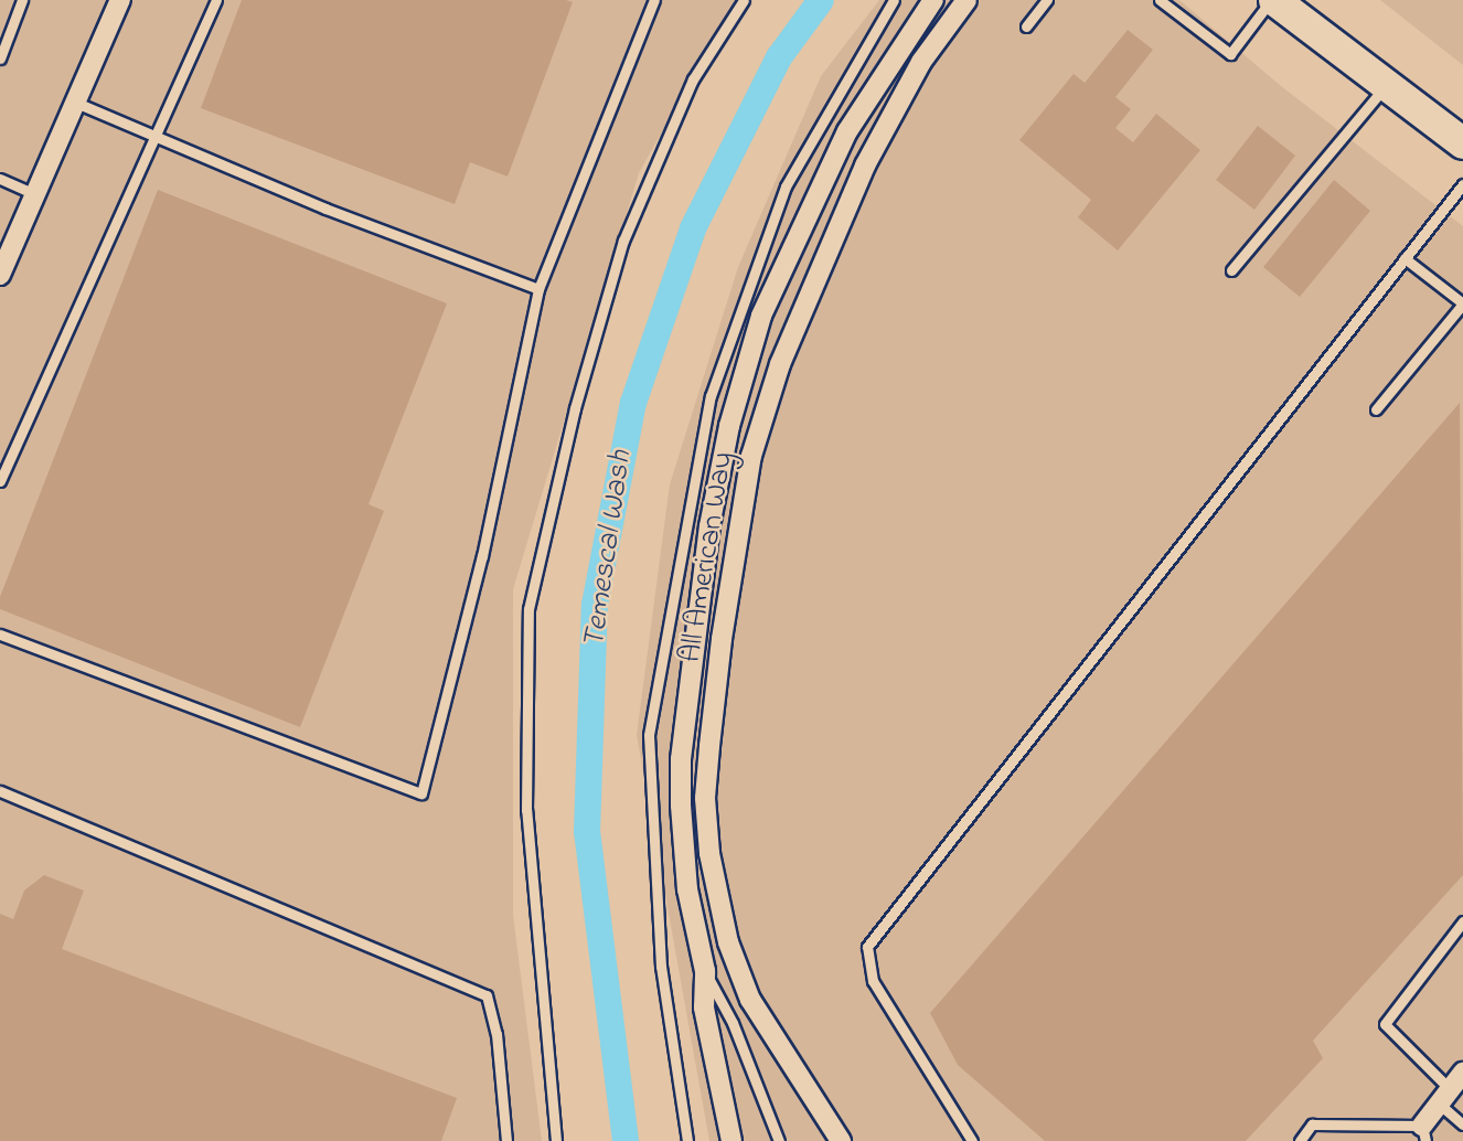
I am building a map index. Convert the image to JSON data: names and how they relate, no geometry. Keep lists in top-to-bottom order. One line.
{"streets":{"street":["All American Way"]},"water":["Temescal Wash"]}
